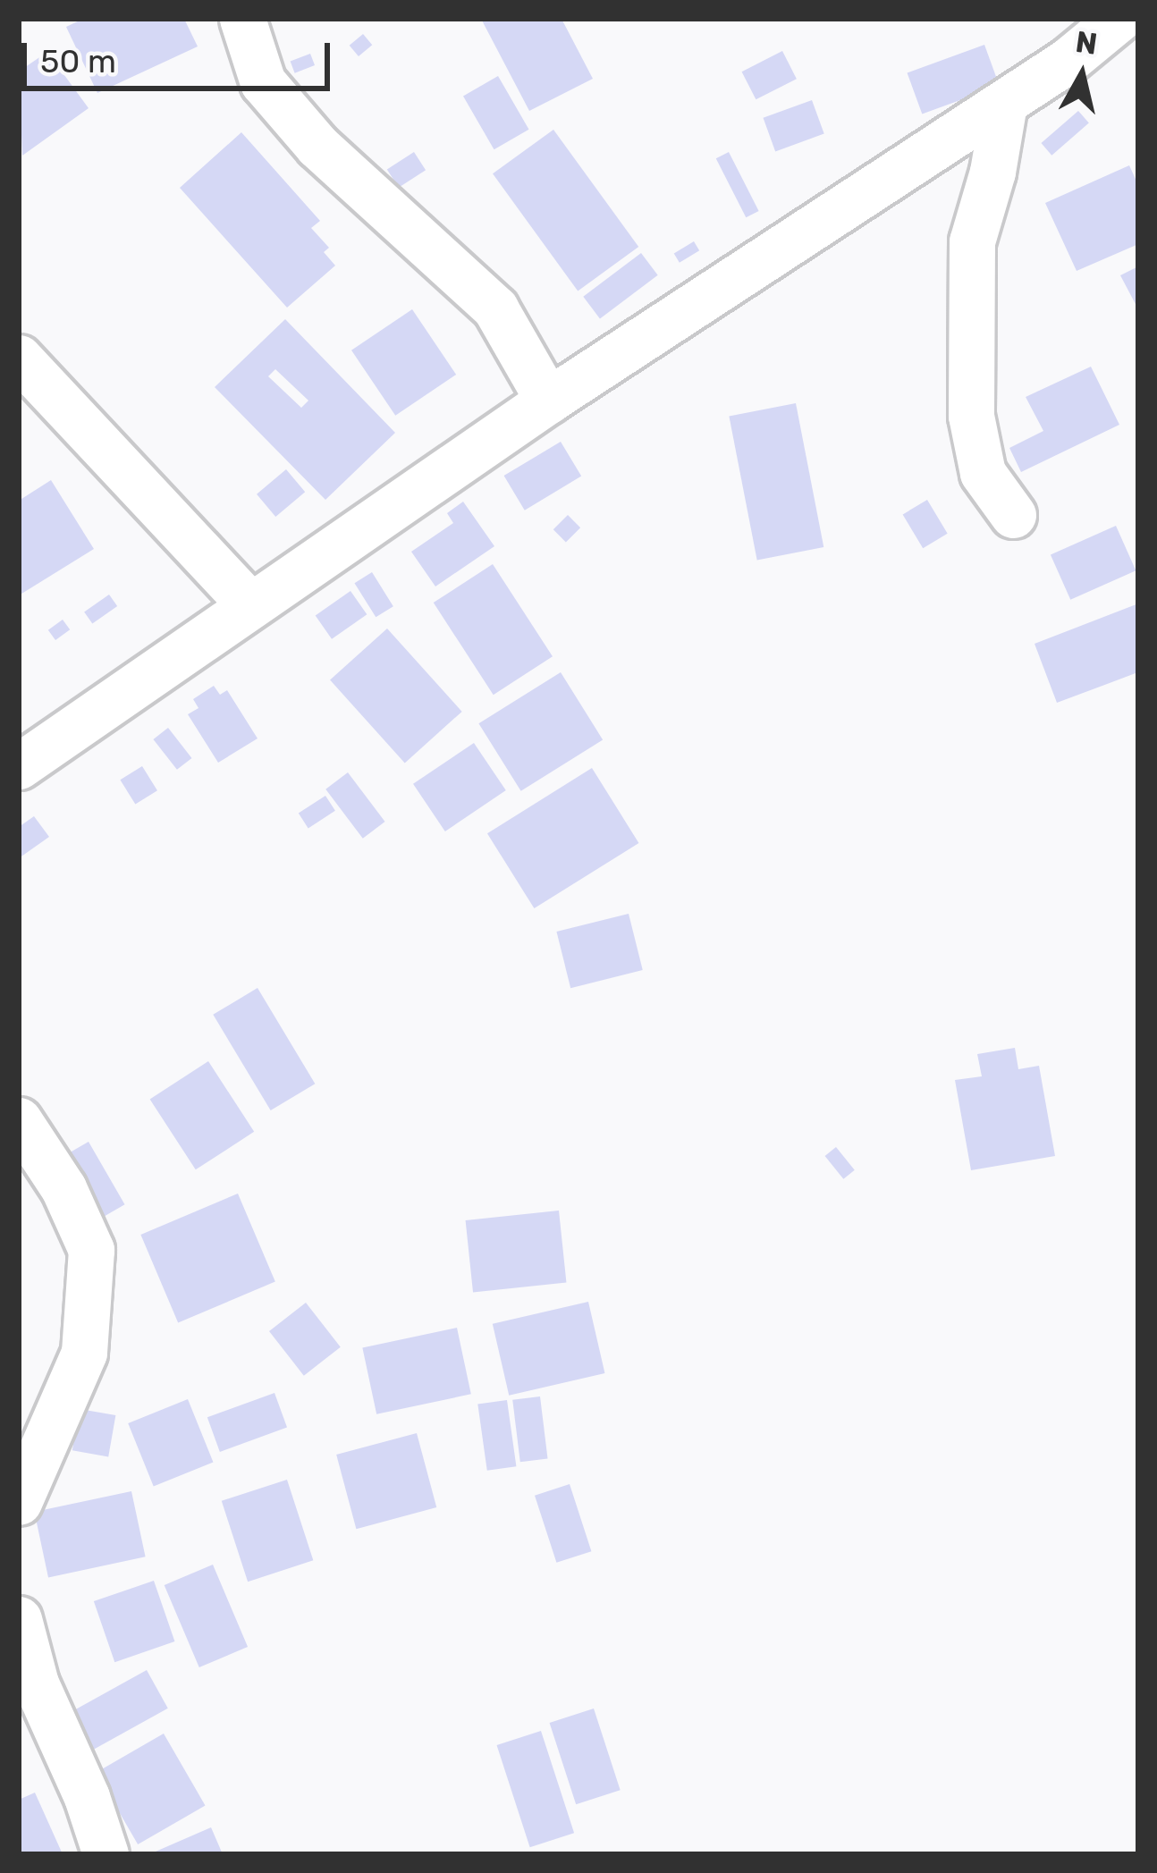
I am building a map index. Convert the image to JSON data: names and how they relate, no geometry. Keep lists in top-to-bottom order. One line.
{"scale_bar":"50 m","north":"top"}
